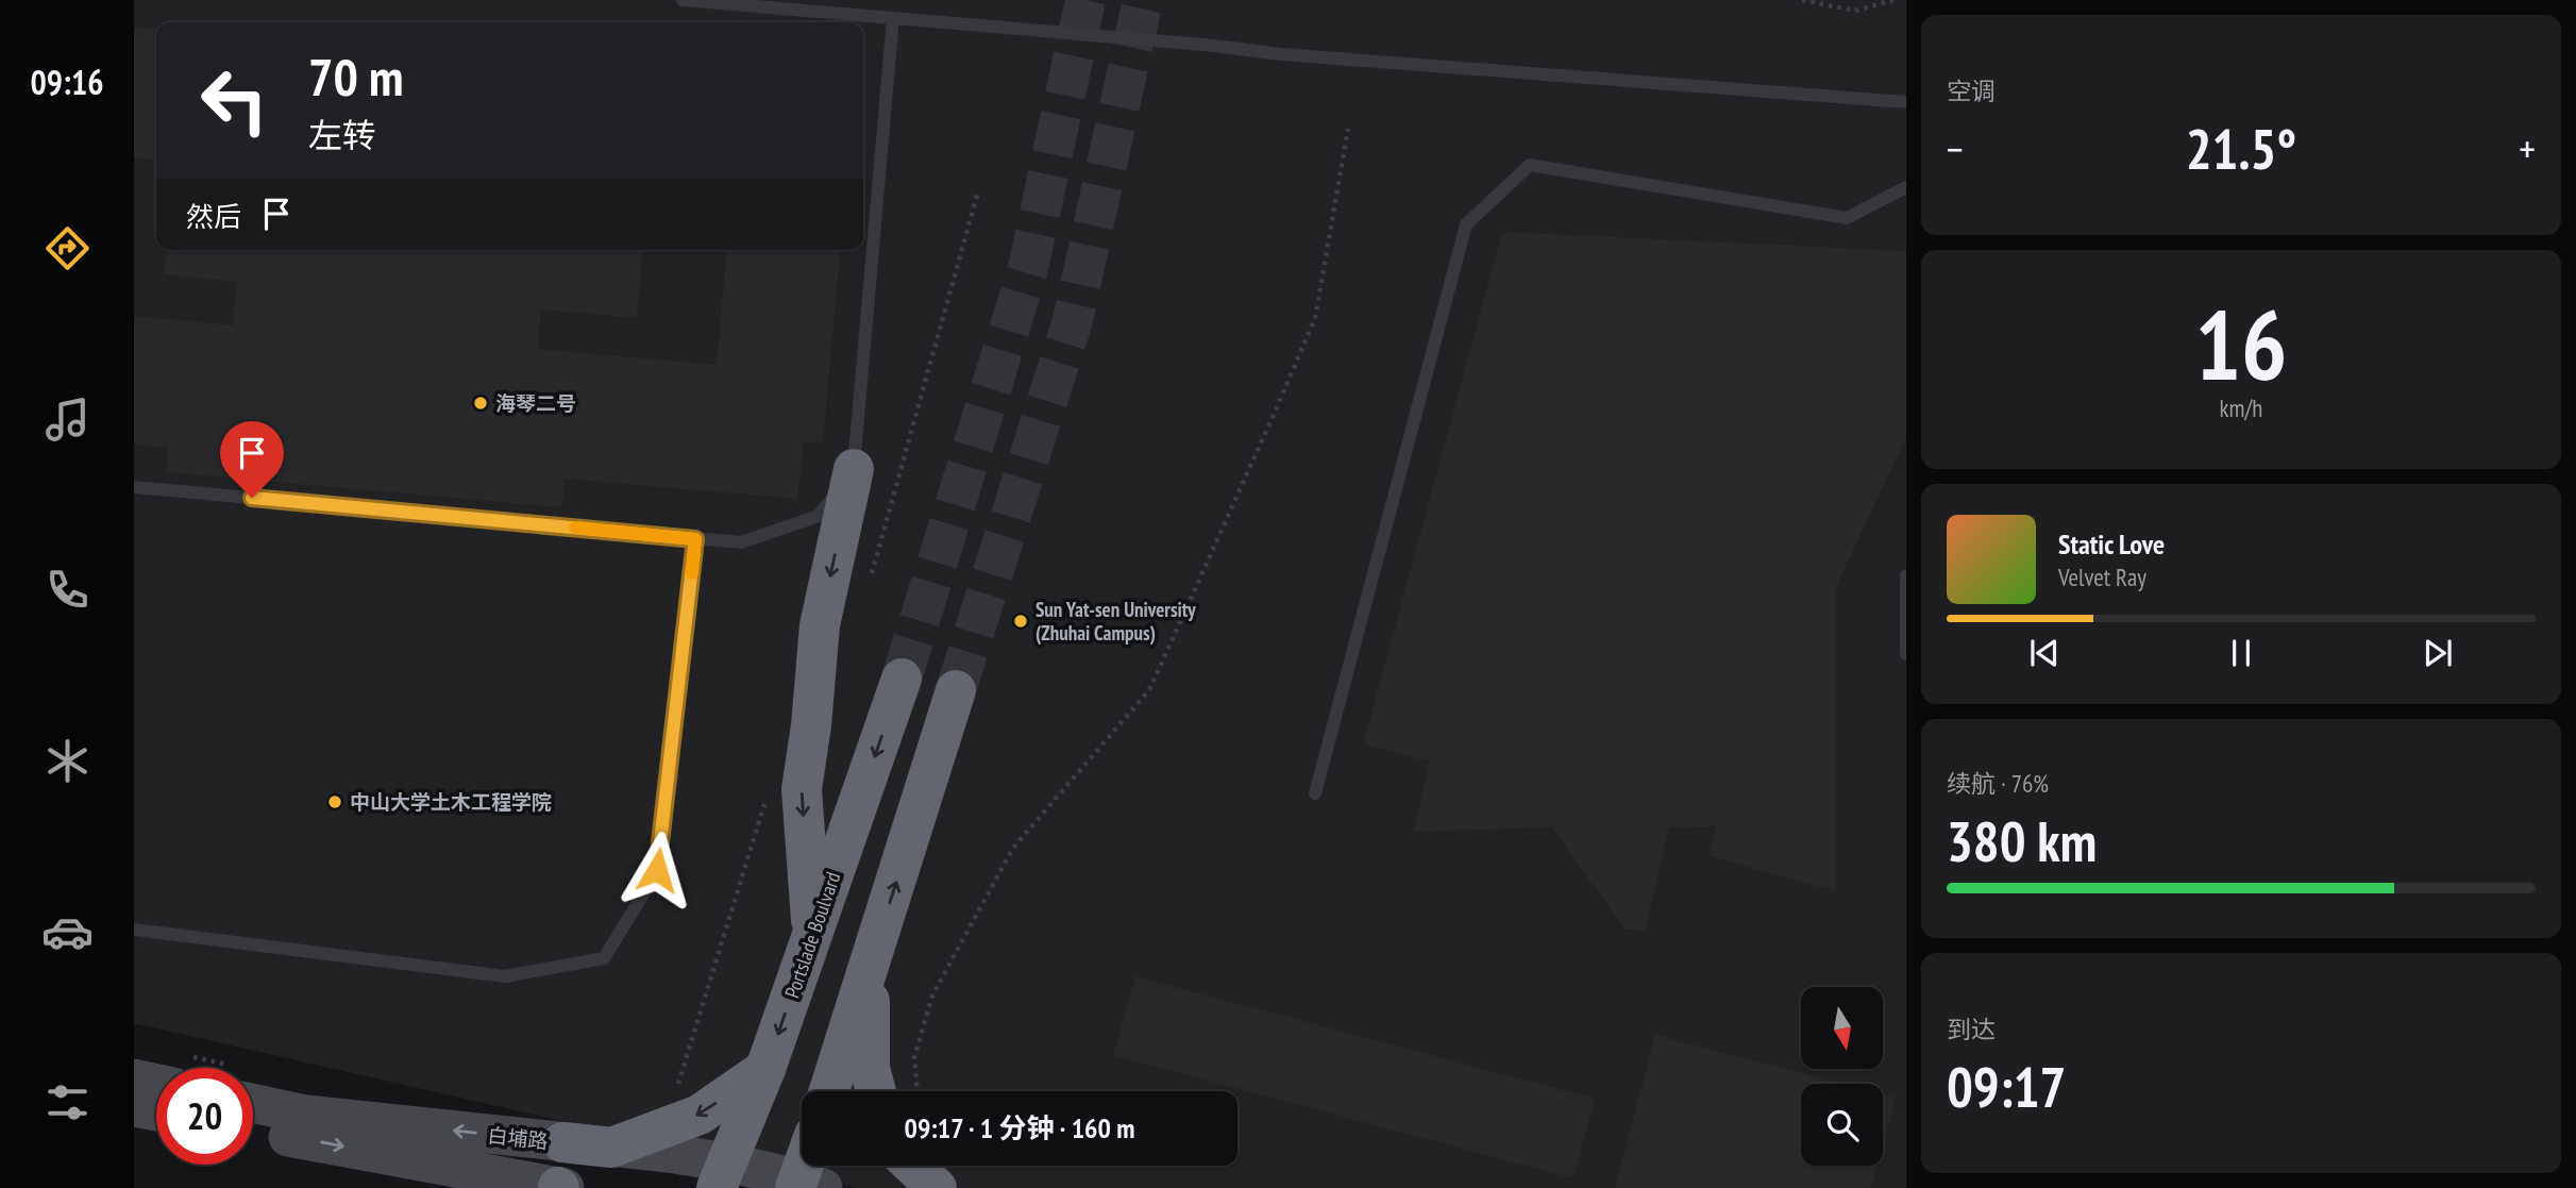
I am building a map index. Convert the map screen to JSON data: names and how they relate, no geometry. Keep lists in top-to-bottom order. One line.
{"streets":{"highway":["Portslade Boulvard"],"main road":["白埔路"]},"crossings":[["Portslade Boulvard","白埔路"]],"places":["海琴二号","Sun Yat-sen University (Zhuhai Campus)","中山大学土木工程学院"],"north":"bottom","page":{"tabs":"09:16","tile":["空调",["16","km/h"],["续航 · 76%","380 km"],["到达","09:17"]],"turn":["70 m","左转"],"heat":["−","21.5°","+"],"then":"然后","song":["Static Love","Velvet Ray"],"limit":"20","trip":"09:17 · 1 分钟 · 160 m"}}
